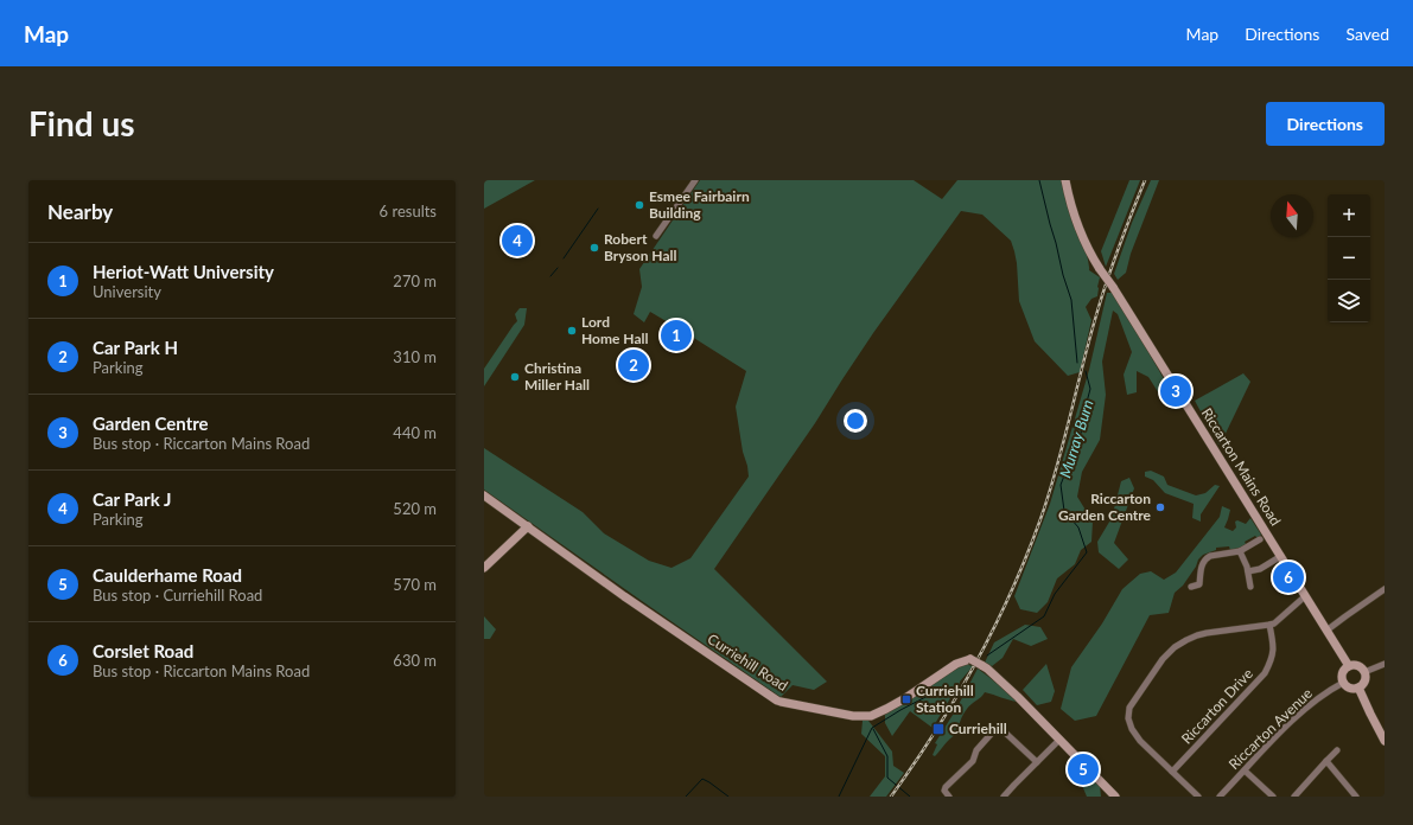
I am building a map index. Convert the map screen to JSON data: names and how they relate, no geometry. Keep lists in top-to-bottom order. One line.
{"streets":{"street":["Riccarton Mains Road","Curriehill Road","Riccarton Drive","Riccarton Avenue"]},"crossings":[["Riccarton Mains Road","Riccarton Avenue"]],"water":["Murray Burn"],"places":{"other":["Esmee Fairbairn Building","Robert Bryson Hall","Lord Home Hall","Christina Miller Hall","Riccarton Garden Centre"],"transit":["Curriehill Station","Curriehill"]},"north":"top","page":{"header":"Map","nav":["Map","Directions","Saved"],"buttons":"Directions","title":"Find us","heading":["Nearby","6 results"],"map_buttons":["+","−"],"pins":["4","1","2","3","6","5"],"list":[{"mark":"1","name":"Heriot-Watt University","note":"University","value":"270 m"},{"mark":"2","name":"Car Park H","note":"Parking","value":"310 m"},{"mark":"3","name":"Garden Centre","note":"Bus stop · Riccarton Mains Road","value":"440 m"},{"mark":"4","name":"Car Park J","note":"Parking","value":"520 m"},{"mark":"5","name":"Caulderhame Road","note":"Bus stop · Curriehill Road","value":"570 m"},{"mark":"6","name":"Corslet Road","note":"Bus stop · Riccarton Mains Road","value":"630 m"}]}}
